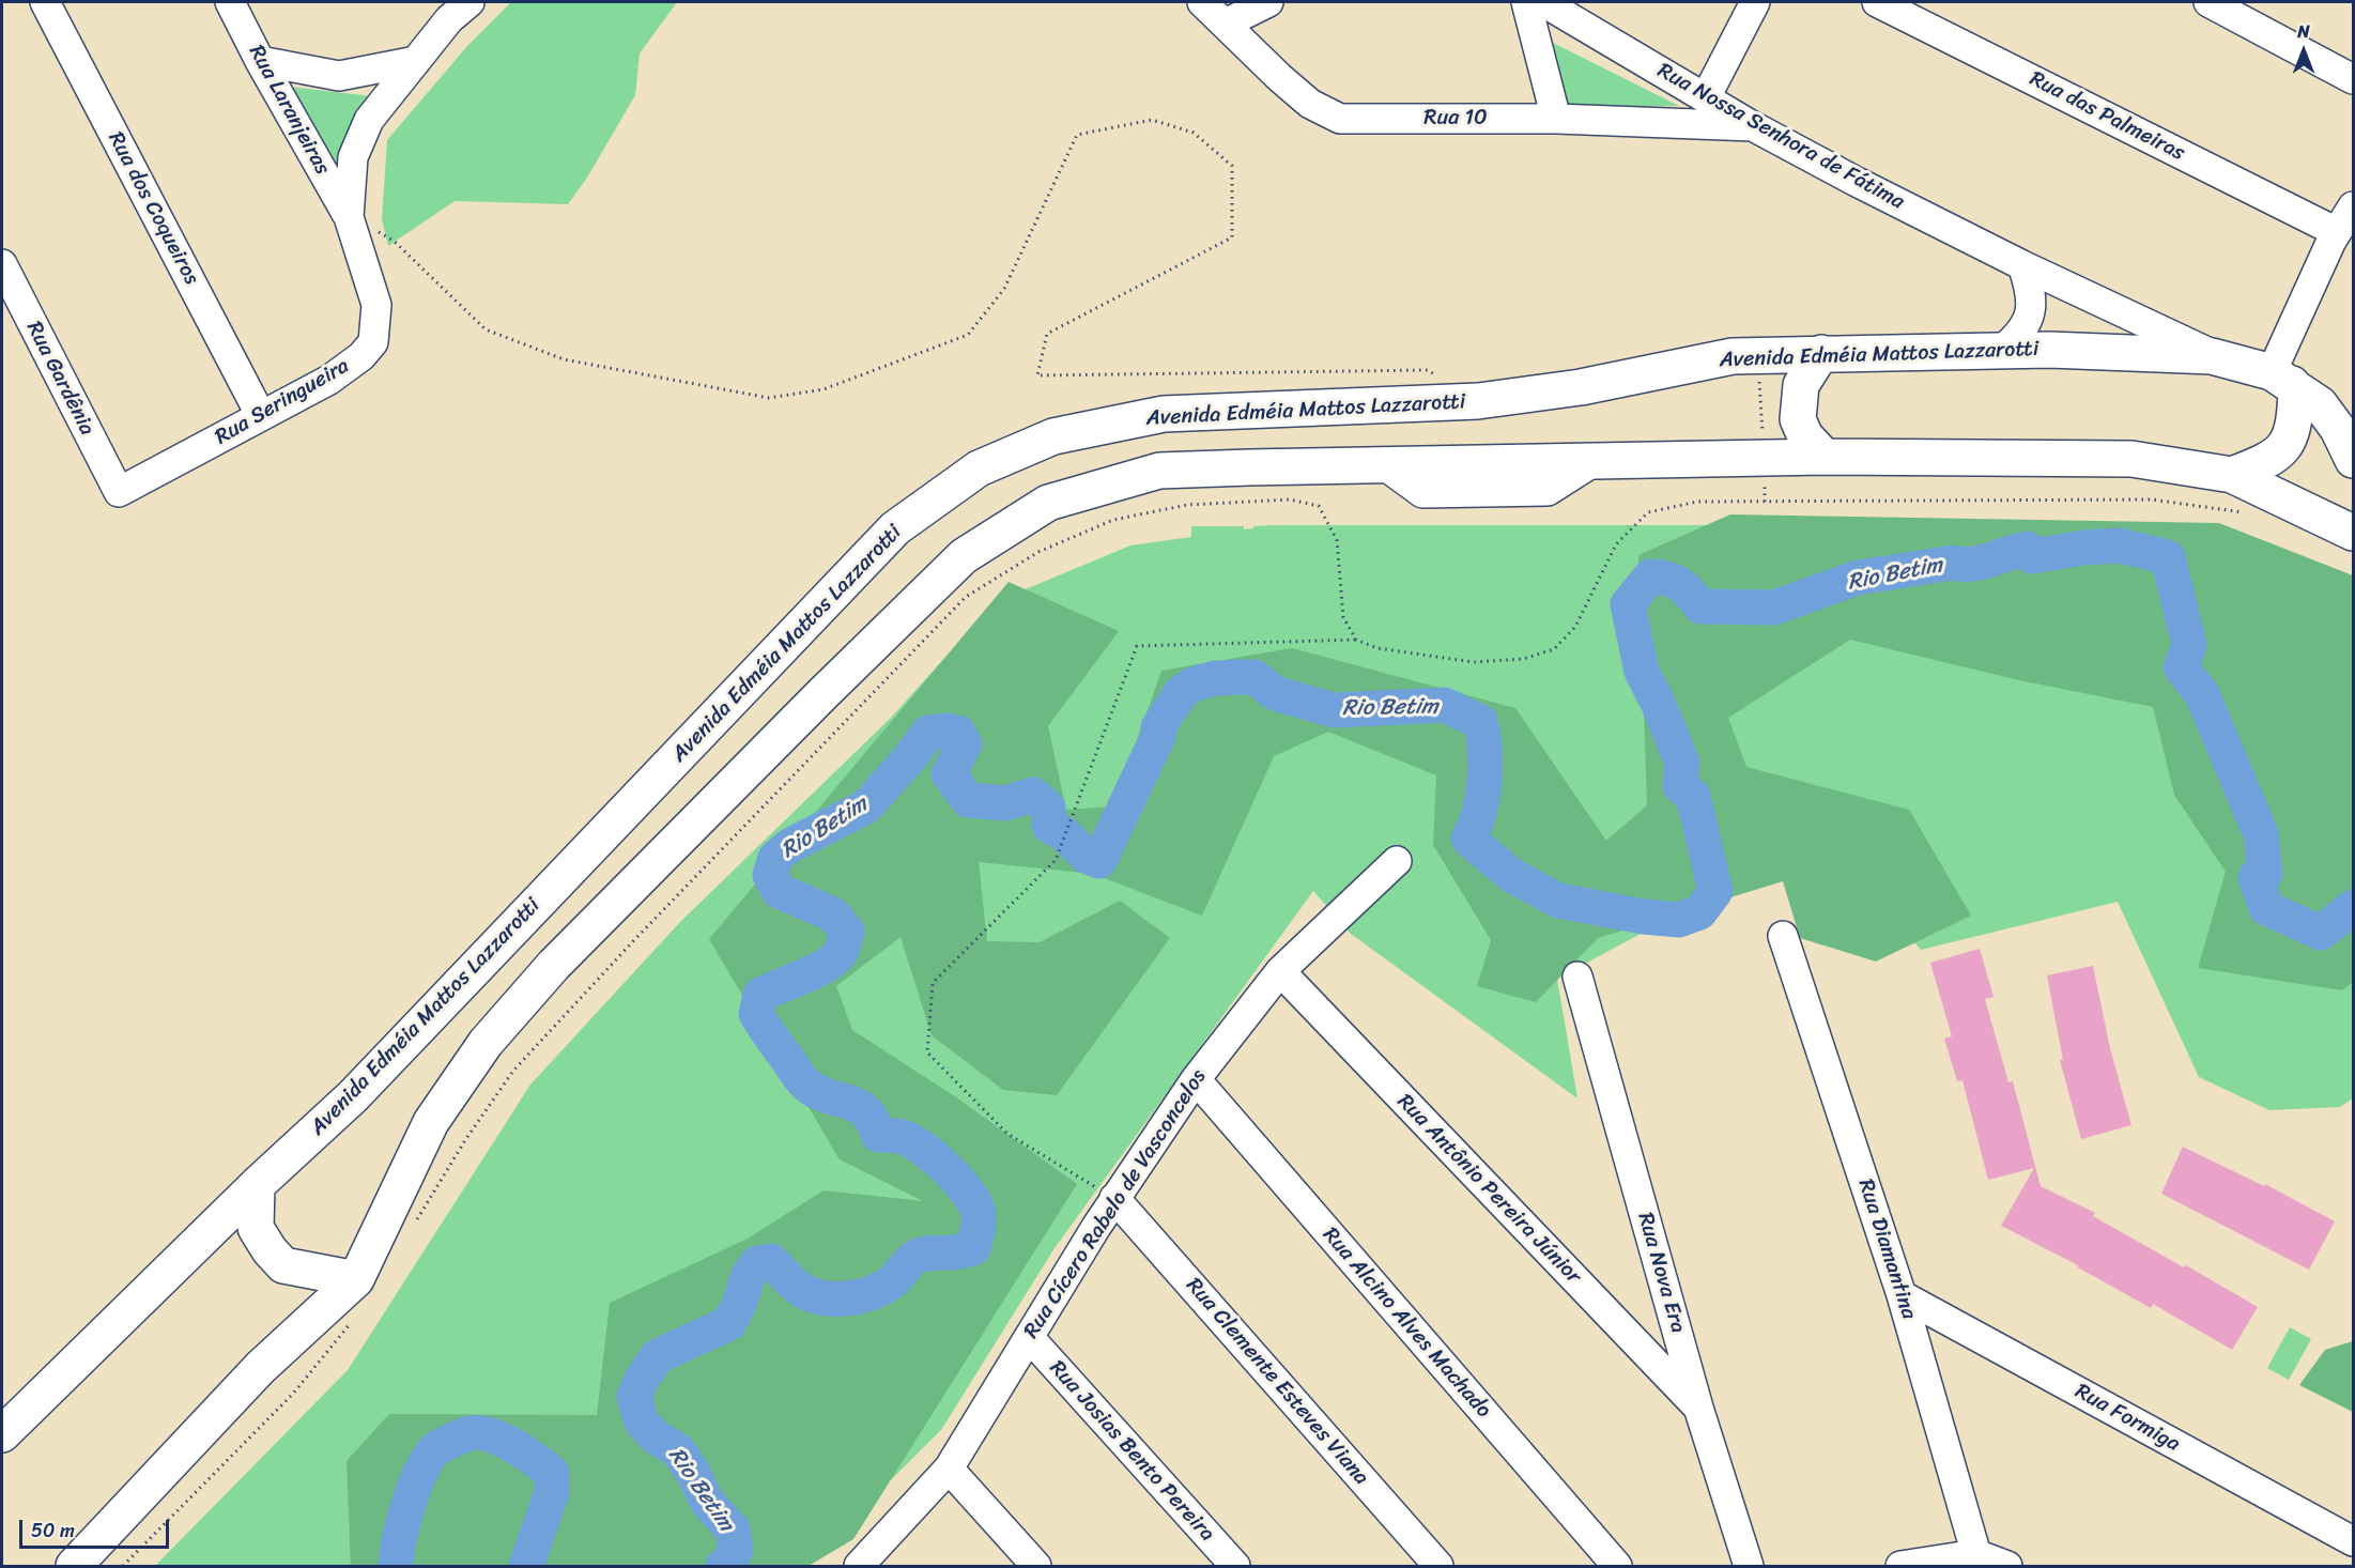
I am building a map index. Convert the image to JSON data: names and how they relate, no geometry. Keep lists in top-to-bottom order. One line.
{"streets":{"main road":["Avenida Edméia Mattos Lazzarotti"],"street":["Rua Laranjeiras","Rua das Palmeiras","Rua 10","Rua Nossa Senhora de Fátima","Rua dos Coqueiros","Rua Gardênia","Rua Seringueira","Rua Antônio Pereira Júnior","Rua Cícero Rabelo de Vasconcelos","Rua Diamantina","Rua Nova Era","Rua Alcino Alves Machado","Rua Clemente Esteves Viana","Rua Formiga","Rua Josias Bento Pereira"]},"crossings":[["Rua Laranjeiras","Rua Seringueira"],["Rua 10","Rua Nossa Senhora de Fátima"],["Rua Nossa Senhora de Fátima","Avenida Edméia Mattos Lazzarotti"],["Rua dos Coqueiros","Rua Seringueira"],["Rua Gardênia","Rua Seringueira"],["Rua Antônio Pereira Júnior","Rua Cícero Rabelo de Vasconcelos"],["Rua Antônio Pereira Júnior","Rua Nova Era"],["Rua Cícero Rabelo de Vasconcelos","Rua Alcino Alves Machado"],["Rua Cícero Rabelo de Vasconcelos","Rua Clemente Esteves Viana"],["Rua Cícero Rabelo de Vasconcelos","Rua Josias Bento Pereira"],["Rua Diamantina","Rua Formiga"]],"water":["Rio Betim"],"scale_bar":"50 m","north":"top"}
